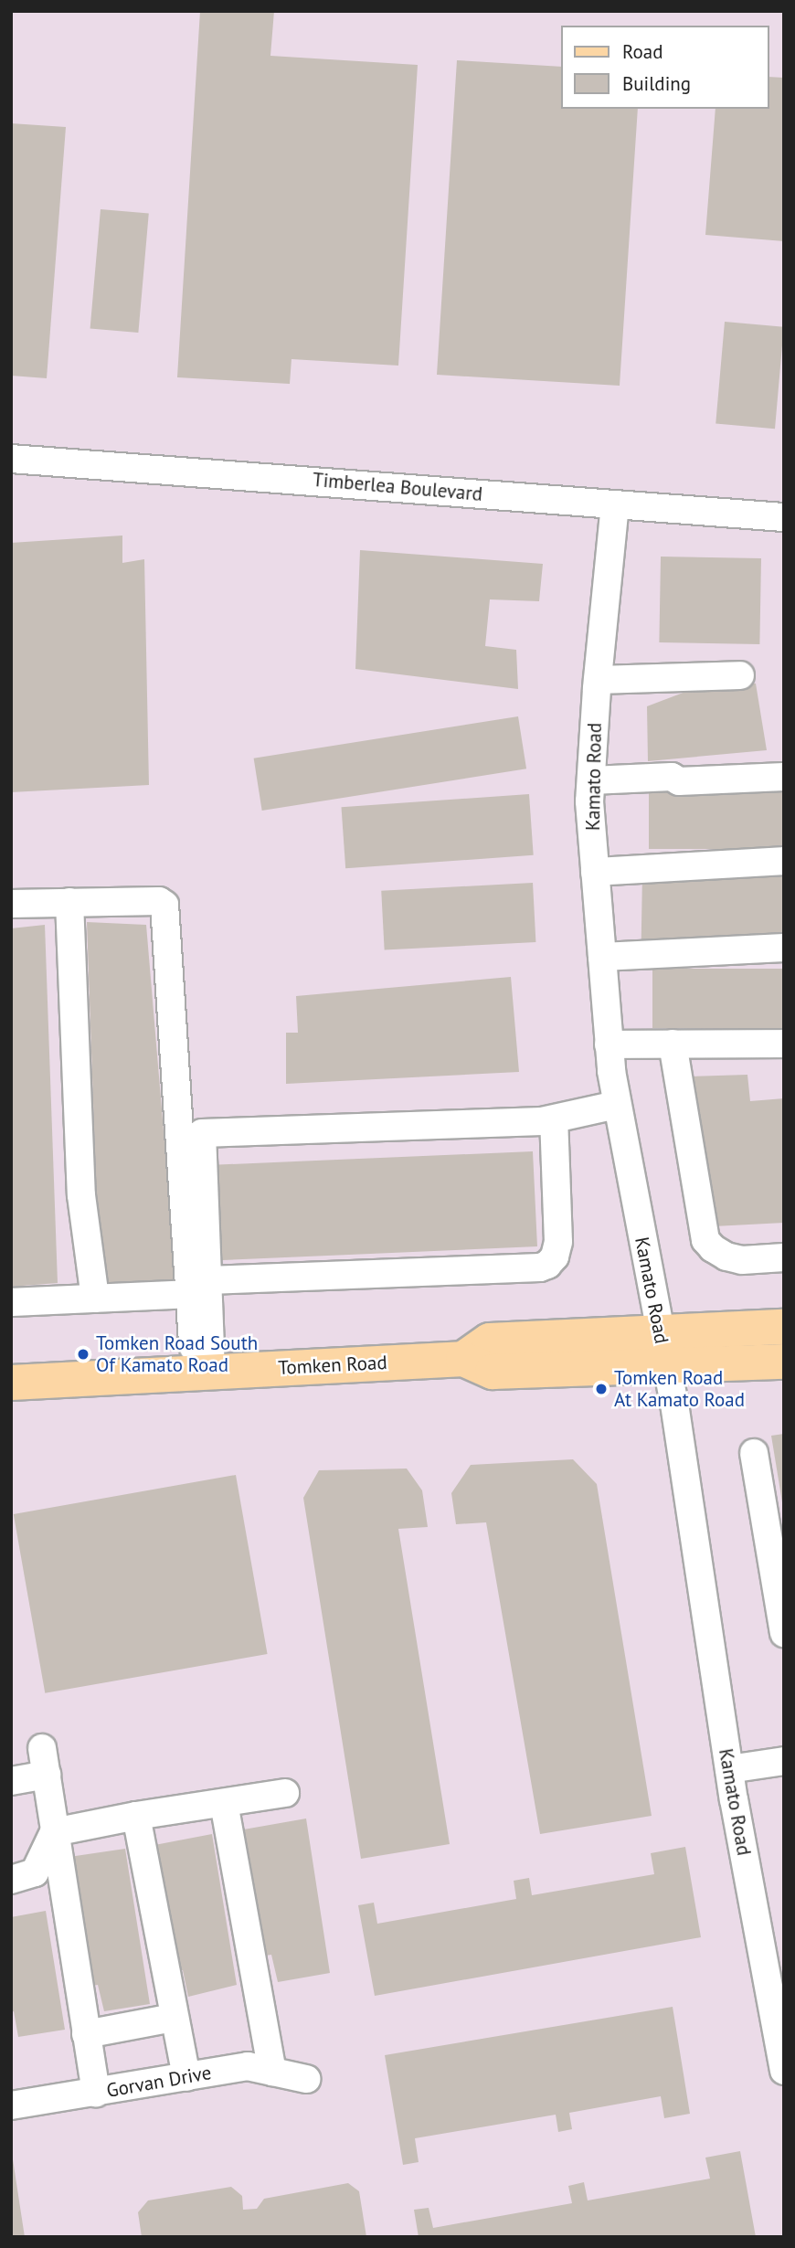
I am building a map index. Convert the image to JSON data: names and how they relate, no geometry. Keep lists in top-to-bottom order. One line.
{"streets":{"main road":["Tomken Road"],"street":["Timberlea Boulevard","Kamato Road","Gorvan Drive"]},"crossings":[["Timberlea Boulevard","Kamato Road"],["Kamato Road","Tomken Road"]],"places":["Tomken Road South Of Kamato Road","Tomken Road At Kamato Road"],"legend":["Road","Building"]}
